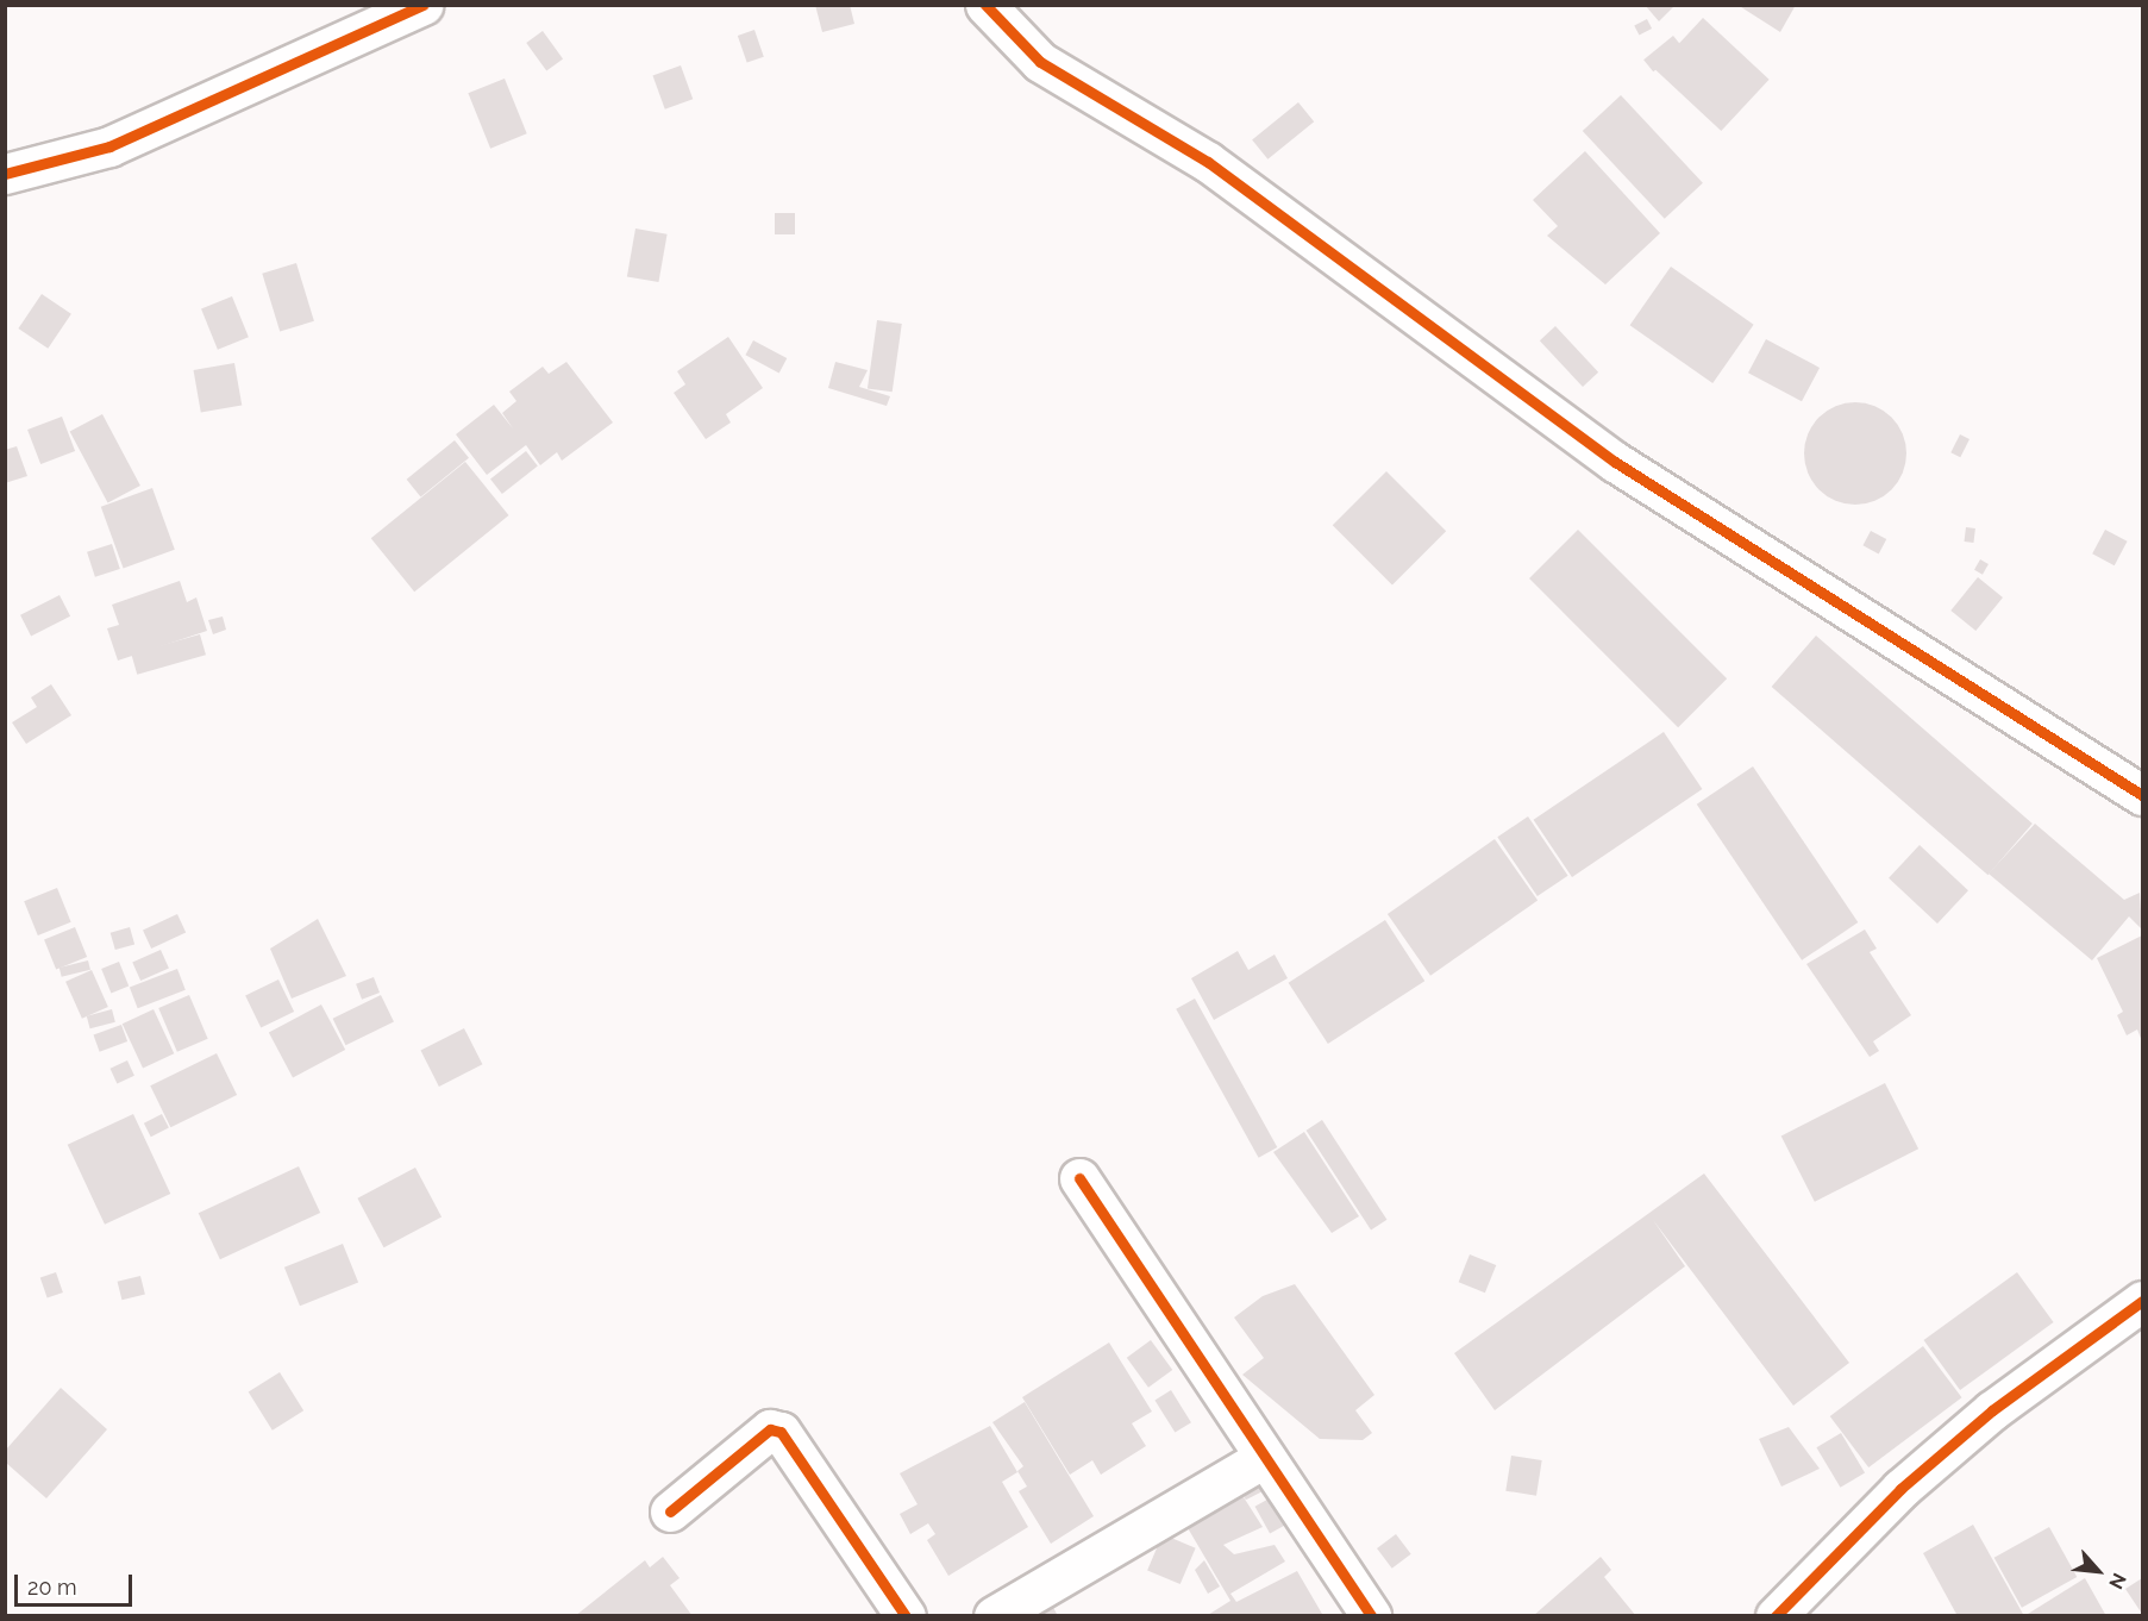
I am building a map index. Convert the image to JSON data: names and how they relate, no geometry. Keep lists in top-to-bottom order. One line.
{"scale_bar":"20 m","north":"bottom right"}
